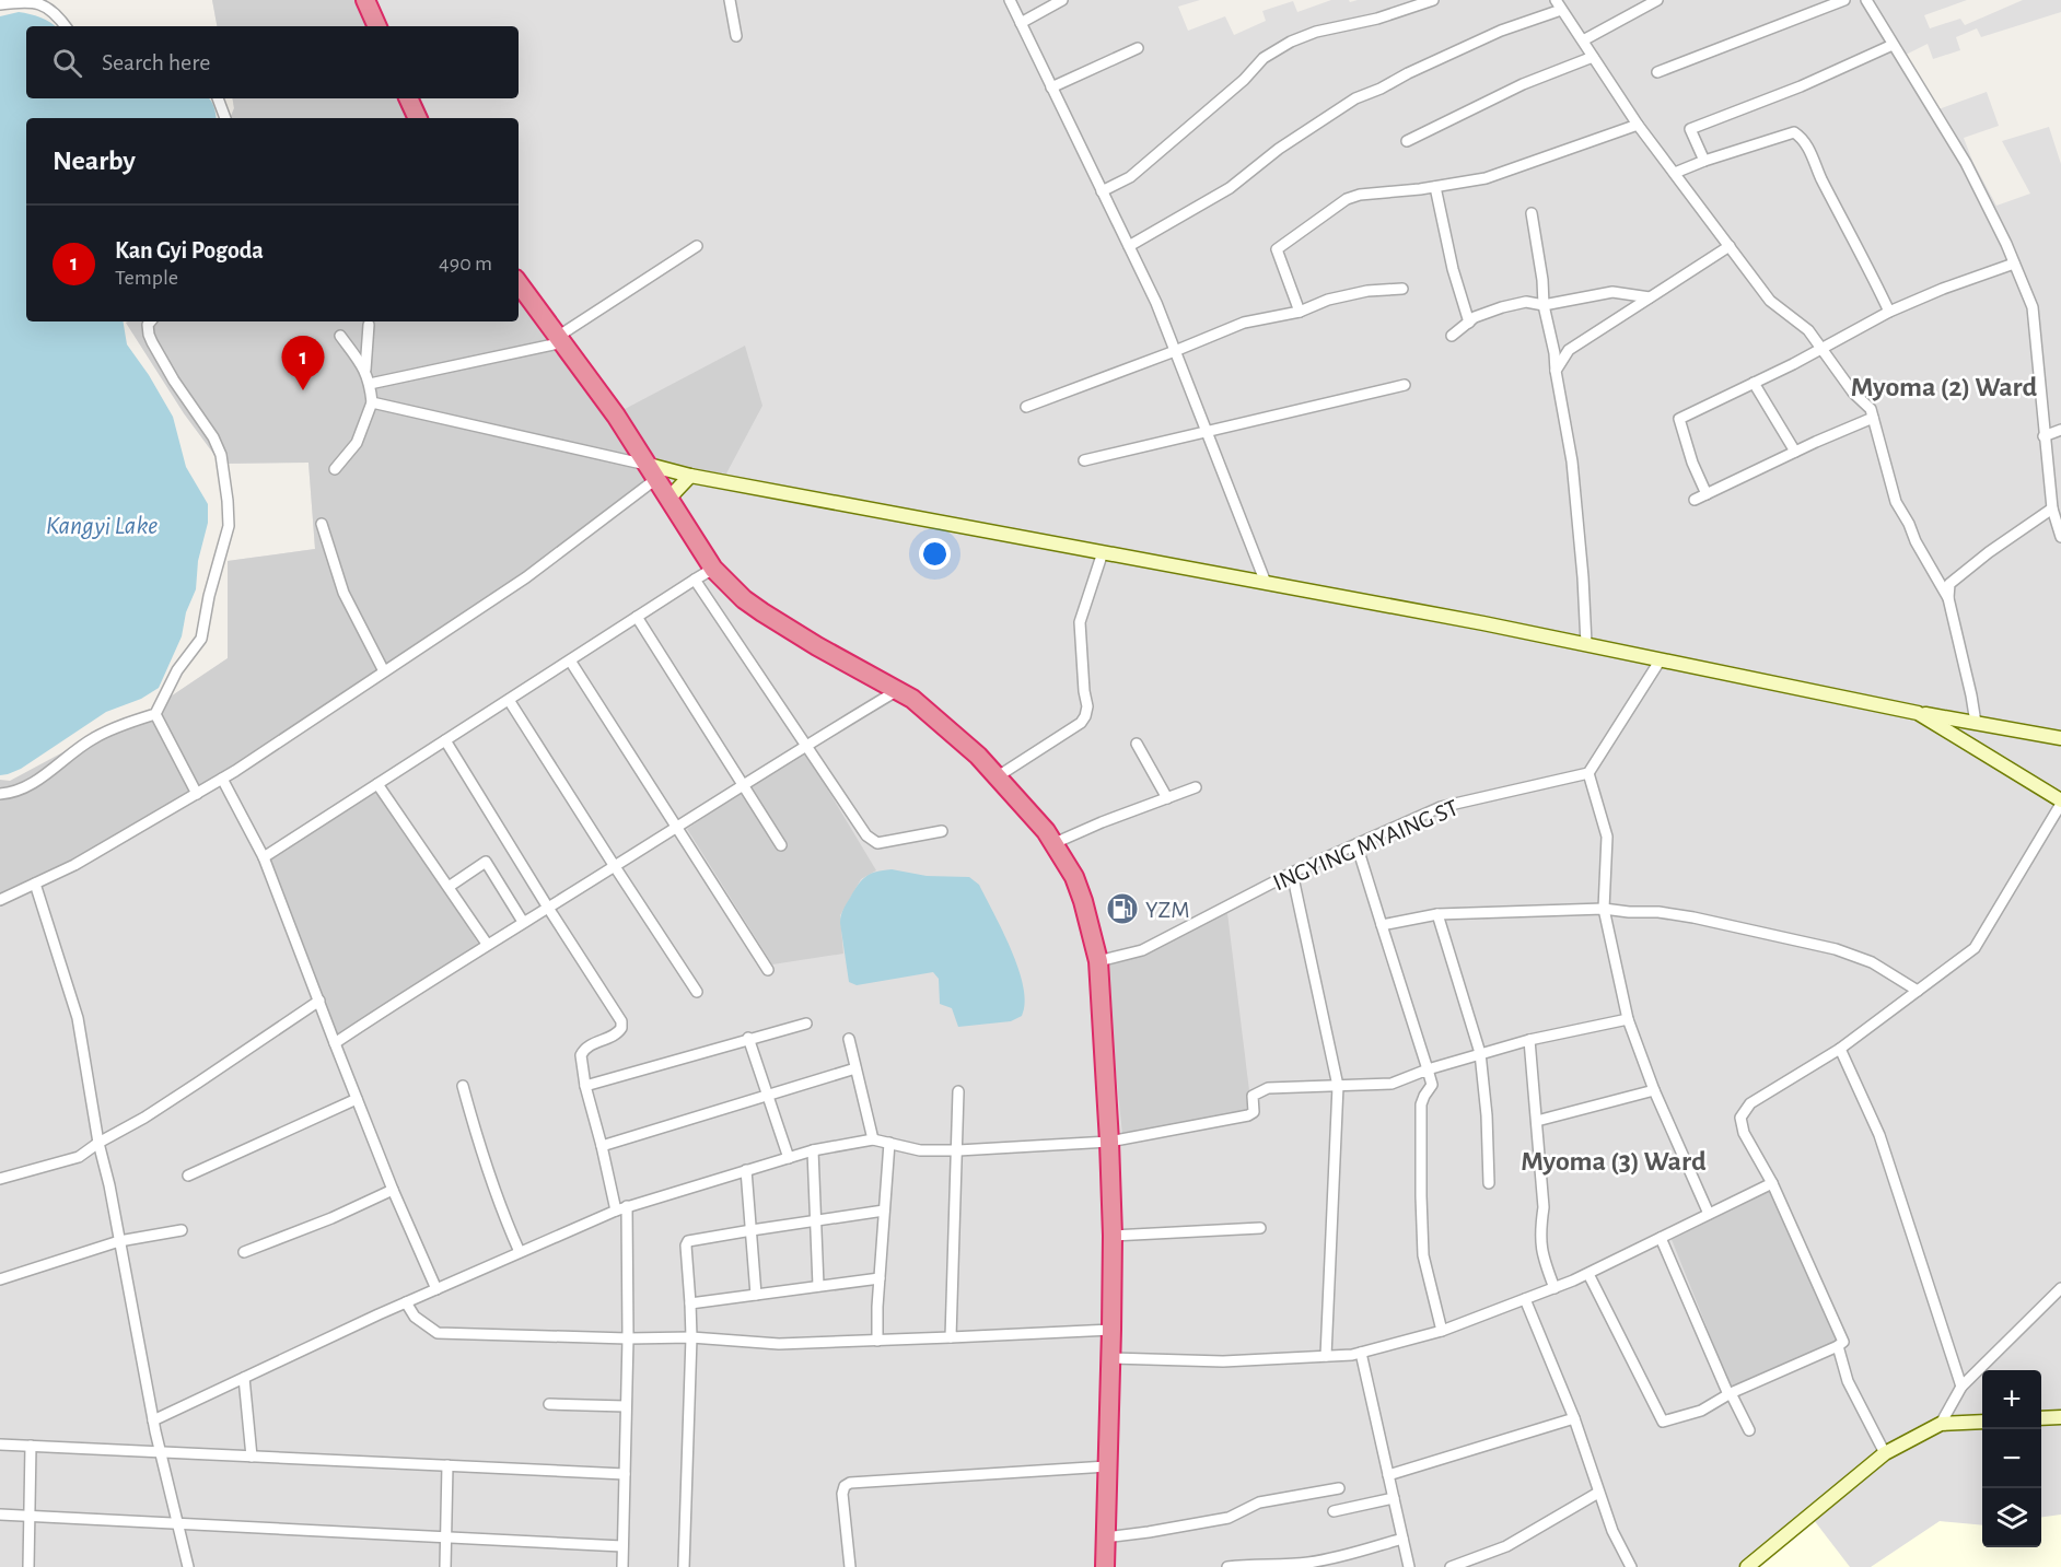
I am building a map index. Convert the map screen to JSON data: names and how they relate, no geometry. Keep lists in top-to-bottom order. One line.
{"streets":{"street":["INGYING MYAING ST"]},"districts":["Myoma (2) Ward","Myoma (3) Ward"],"water":["Kangyi Lake"],"places":{"fuel station":["YZM"]},"page":{"search":"Search here","heading":"Nearby","list":[{"mark":"1","name":"Kan Gyi Pogoda","note":"Temple","value":"490 m"}],"pins":"1","map_buttons":["+","−"]}}
